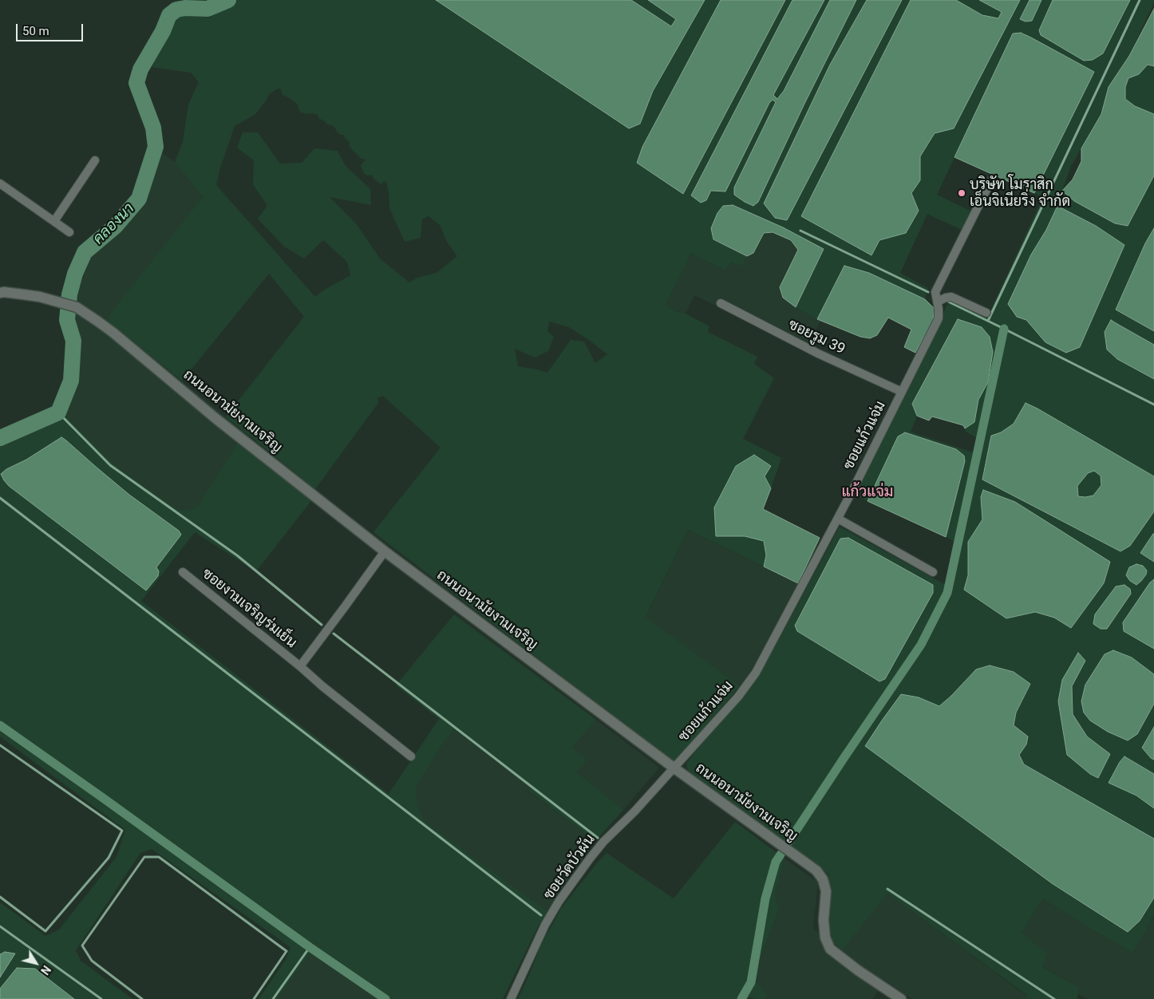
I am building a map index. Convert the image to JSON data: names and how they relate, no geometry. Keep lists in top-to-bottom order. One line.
{"streets":{"street":["ซอยรูม 39","ถนนอนามัยงามเจริญ","ซอยแก้วแจ่ม","ซอยงามเจริญร่มเย็น","ซอยวัดบัวผัน"]},"crossings":[["ซอยรูม 39","ซอยแก้วแจ่ม"],["ถนนอนามัยงามเจริญ","ซอยแก้วแจ่ม"],["ถนนอนามัยงามเจริญ","ซอยงามเจริญร่มเย็น"],["ถนนอนามัยงามเจริญ","ซอยวัดบัวผัน"],["ซอยแก้วแจ่ม","ซอยวัดบัวผัน"]],"districts":["แก้วแจ่ม"],"water":["คลองนา"],"places":["บริษัท โมราสิก เอ็นจิเนียริ่ง จำกัด"],"scale_bar":"50 m","north":"bottom right"}
